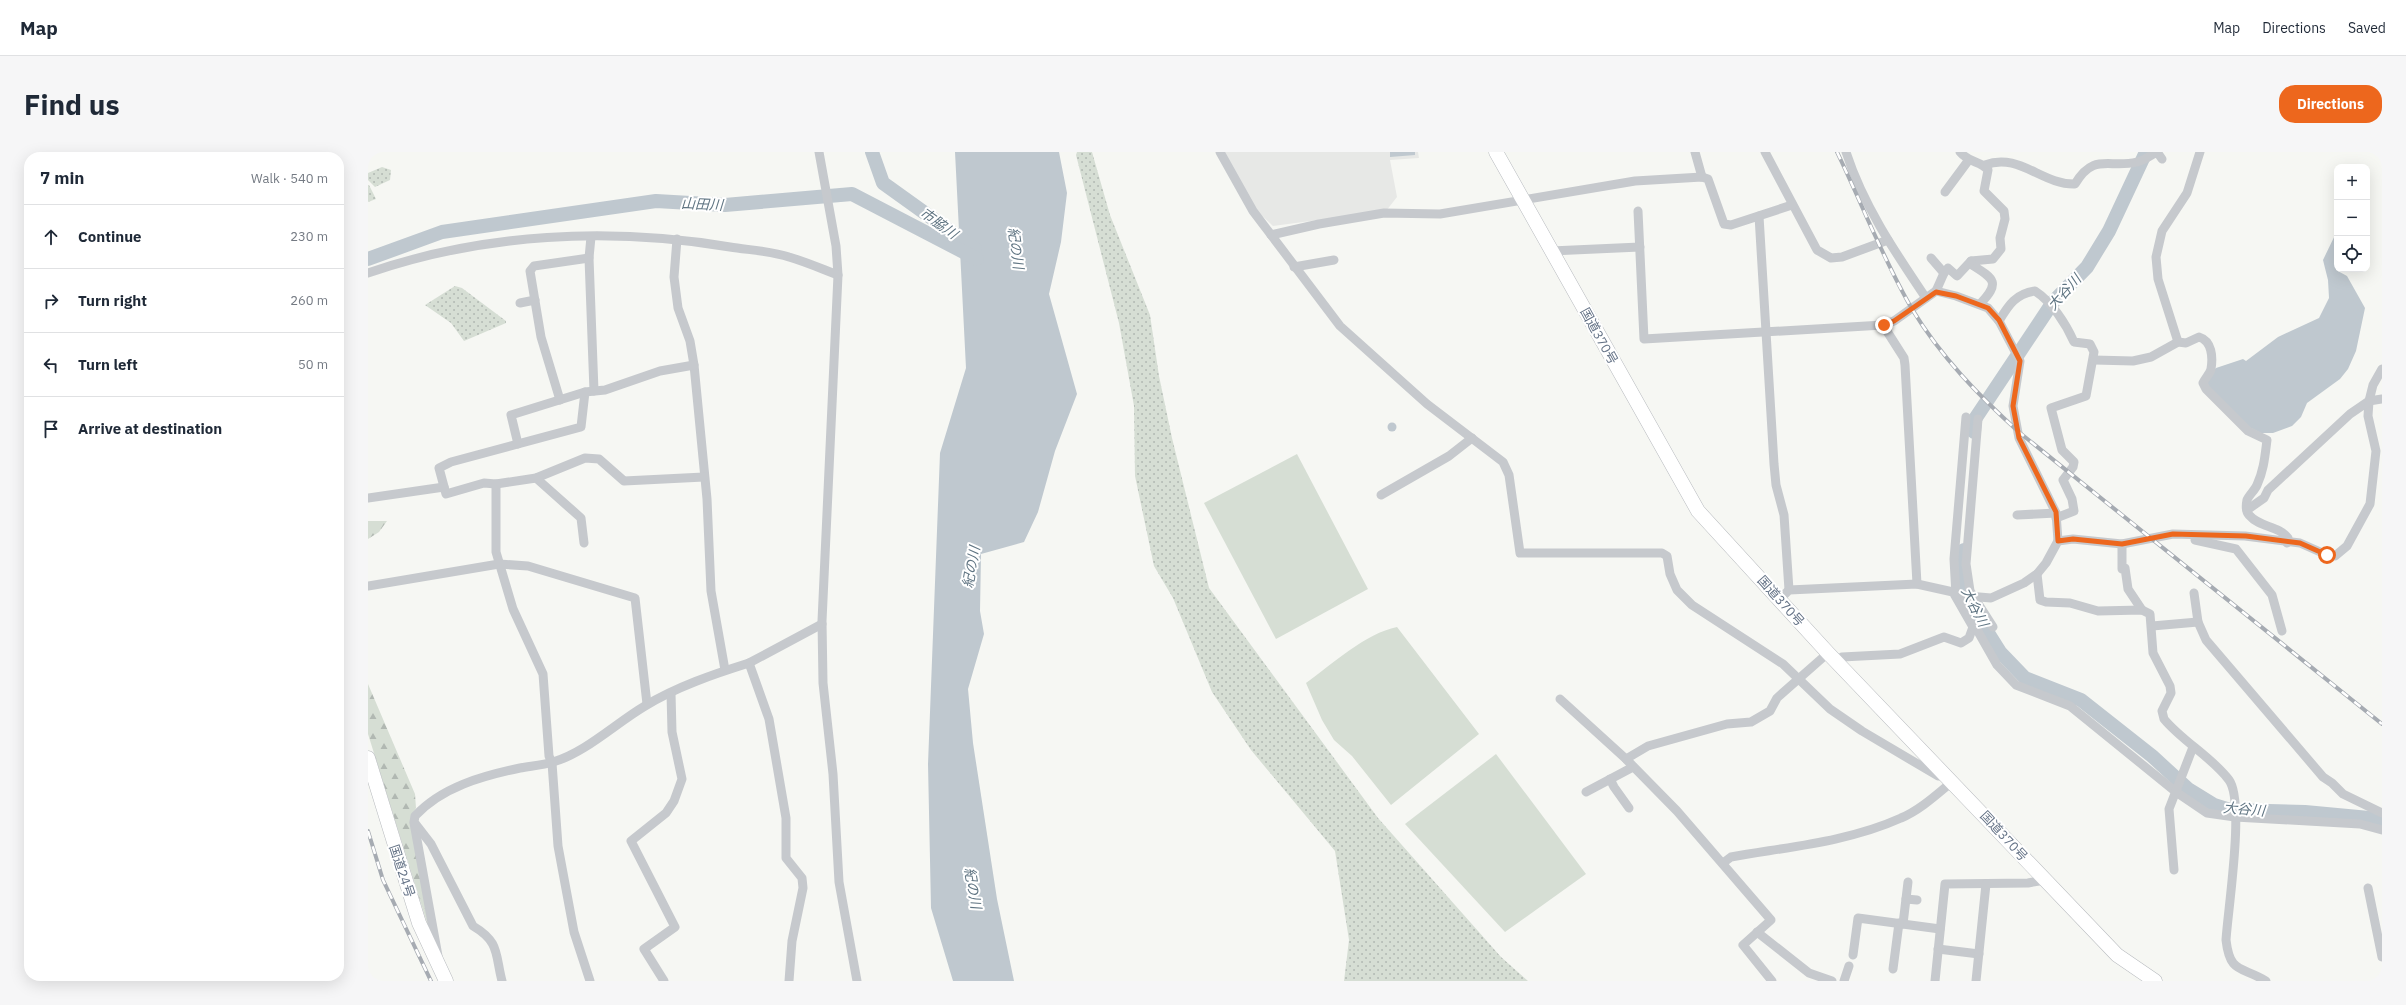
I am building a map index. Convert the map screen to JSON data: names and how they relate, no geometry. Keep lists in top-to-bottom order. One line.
{"streets":{"highway":["国道370号","国道24号"]},"water":["山田川","市脇川","紀の川","大谷川"],"page":{"header":"Map","nav":["Map","Directions","Saved"],"buttons":"Directions","title":"Find us","heading":["7 min","Walk · 540 m"],"map_buttons":["+","−"],"list":[["Continue","230 m"],["Turn right","260 m"],["Turn left","50 m"],"Arrive at destination"]}}
